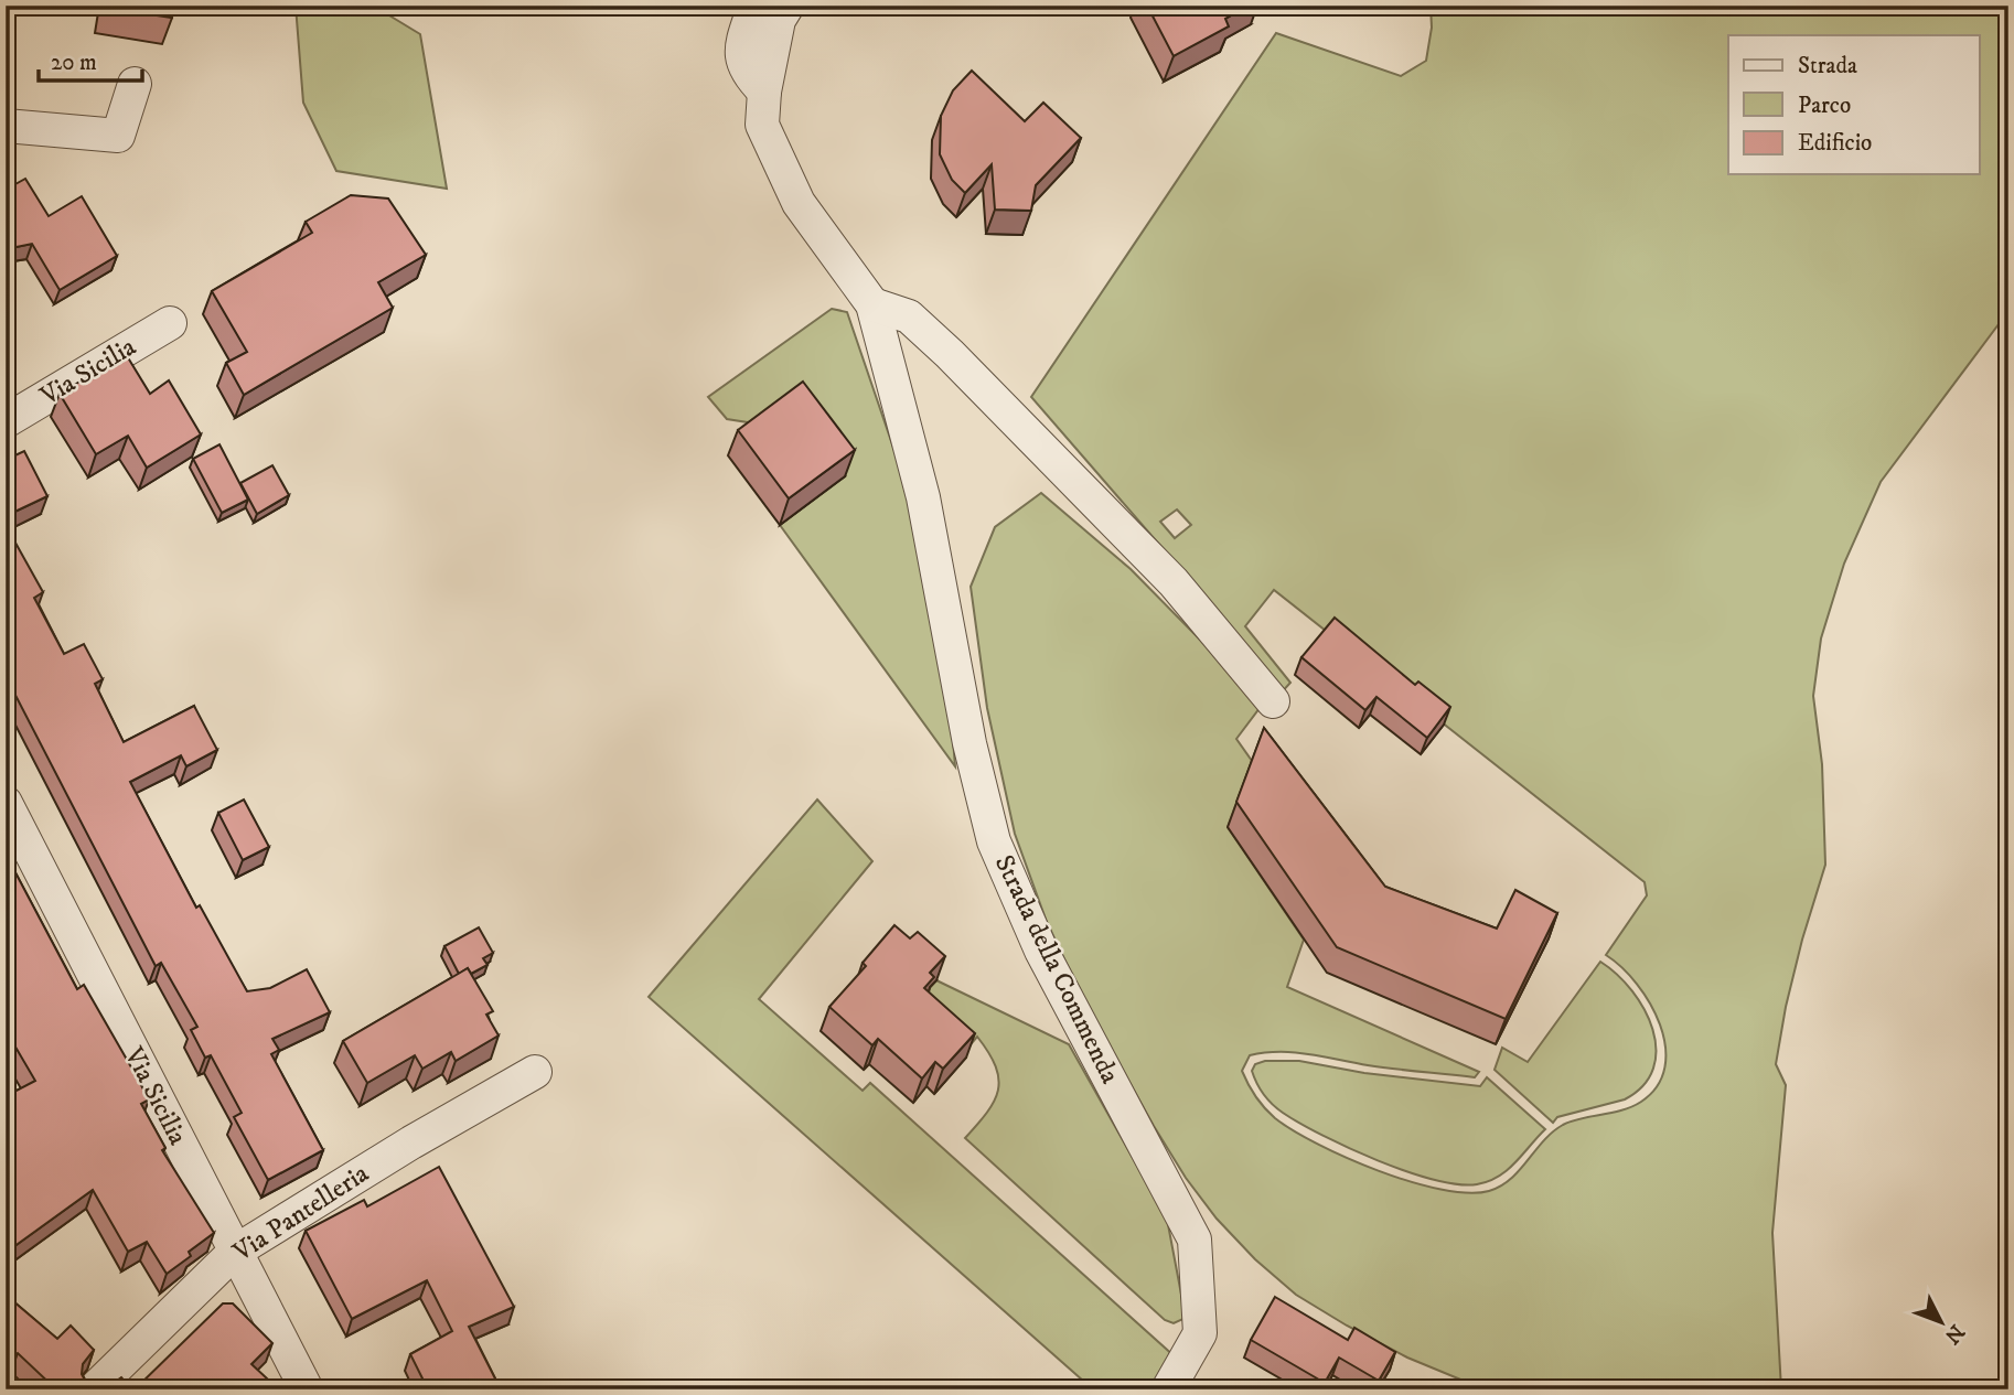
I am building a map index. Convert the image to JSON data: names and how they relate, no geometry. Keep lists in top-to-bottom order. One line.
{"streets":{"street":["Via Sicilia","Strada della Commenda","Via Pantelleria"]},"crossings":[["Via Sicilia","Via Pantelleria"]],"legend":["Strada","Parco","Edificio"],"scale_bar":"20 m","north":"bottom right"}
